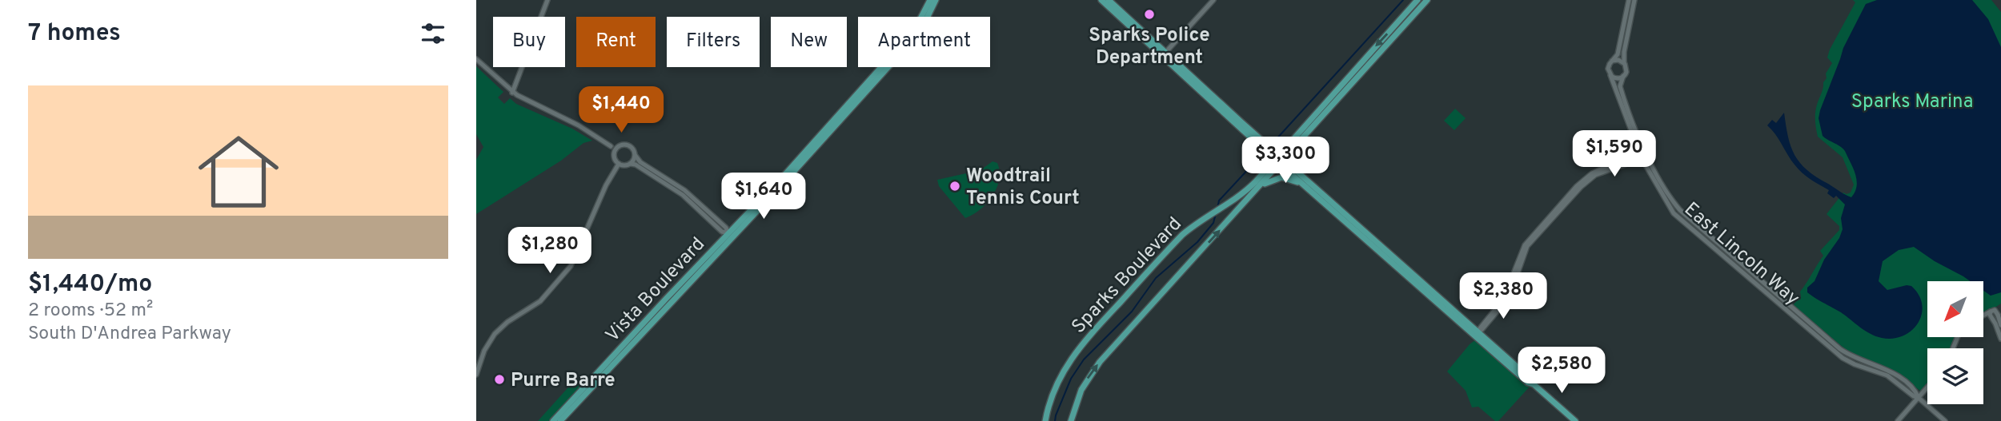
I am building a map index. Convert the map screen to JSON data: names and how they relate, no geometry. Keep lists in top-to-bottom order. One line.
{"streets":{"main road":["Sparks Boulevard","Vista Boulevard"],"street":["East Lincoln Way"]},"parks":["Sparks Marina"],"places":["Sparks Police Department","Woodtrail Tennis Court","Purre Barre"],"north":"bottom left","page":{"heading":"7 homes","chip":["Buy","Rent","Filters","New","Apartment"],"list":[{"name":"$1,440/mo","note":"2 rooms · 52 m² · South D'Andrea Parkway"}],"price":["$1,440","$1,590","$3,300","$1,640","$1,280","$2,380","$2,580"]}}
